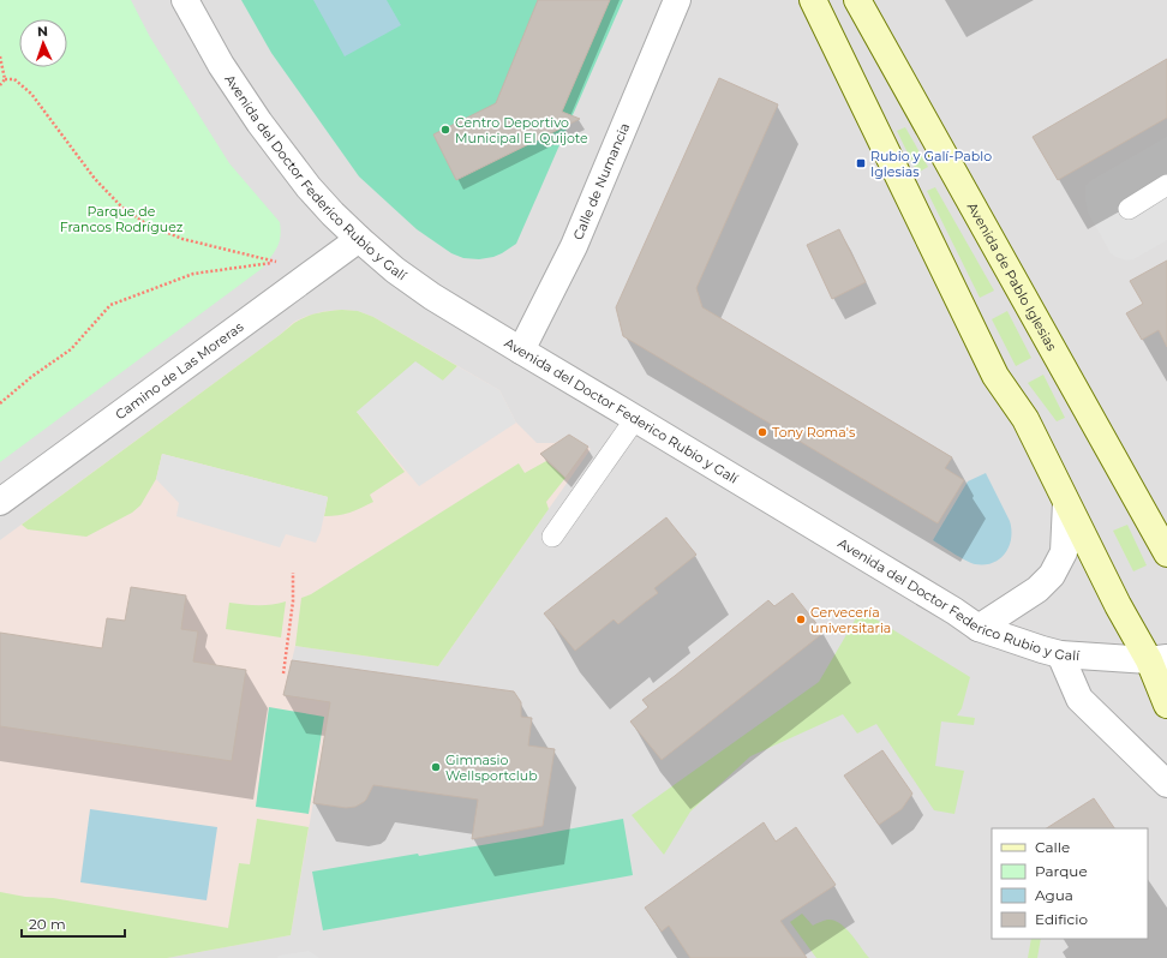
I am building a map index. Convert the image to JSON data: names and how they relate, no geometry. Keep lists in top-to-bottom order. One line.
{"streets":{"street":["Avenida del Doctor Federico Rubio y Galí","Calle de Numancia","Avenida de Pablo Iglesias","Camino de Las Moreras"]},"crossings":[["Avenida del Doctor Federico Rubio y Galí","Calle de Numancia"],["Avenida del Doctor Federico Rubio y Galí","Camino de Las Moreras"]],"parks":["Parque de Francos Rodríguez"],"places":{"other":["Centro Deportivo Municipal El Quijote","Tony Roma's","Cervecería universitaria","Gimnasio Wellsportclub"],"transit":["Rubio y Galí-Pablo Iglesias"]},"legend":["Calle","Parque","Agua","Edificio"],"scale_bar":"20 m","north":"top"}
